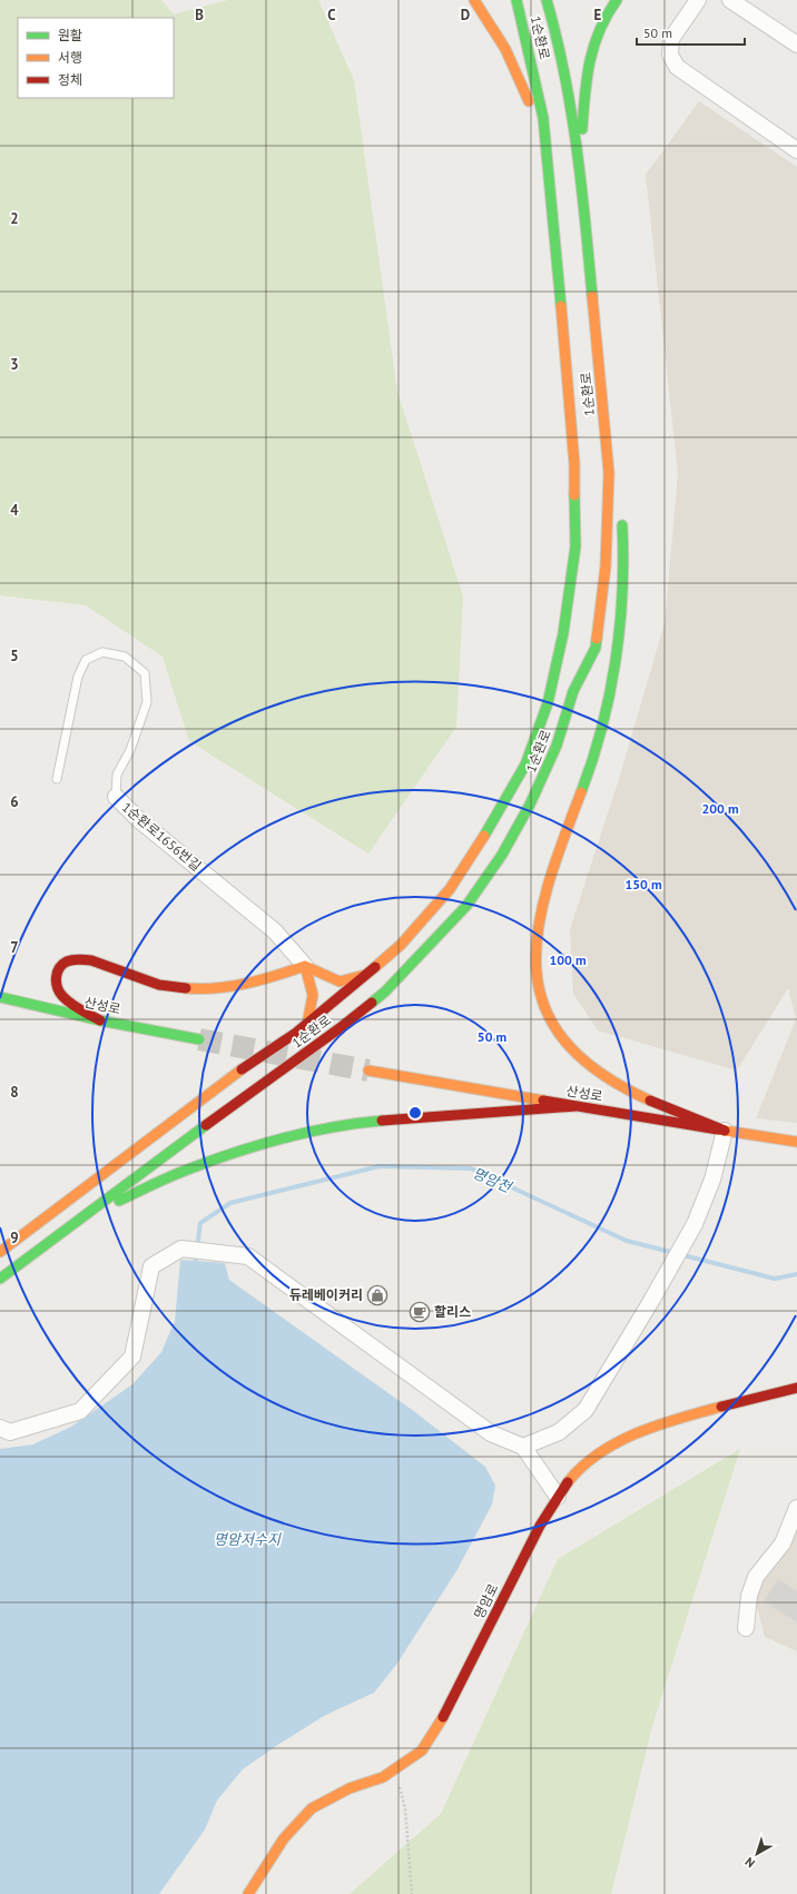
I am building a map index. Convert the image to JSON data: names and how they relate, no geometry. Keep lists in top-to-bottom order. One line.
{"streets":{"street":["1순환로","1순환로1656번길","산성로","명암로"]},"water":["명암천","명암저수지"],"places":{"shop":["듀레베이커리"],"cafe":["할리스"]},"legend":["원활","서행","정체"],"scale_bar":"50 m","north":"bottom left","grid":{"columns":["B","C","D","E"],"rows":["2","3","4","5","6","7","8","9"]},"rings":["200 m","150 m","100 m","50 m"]}
